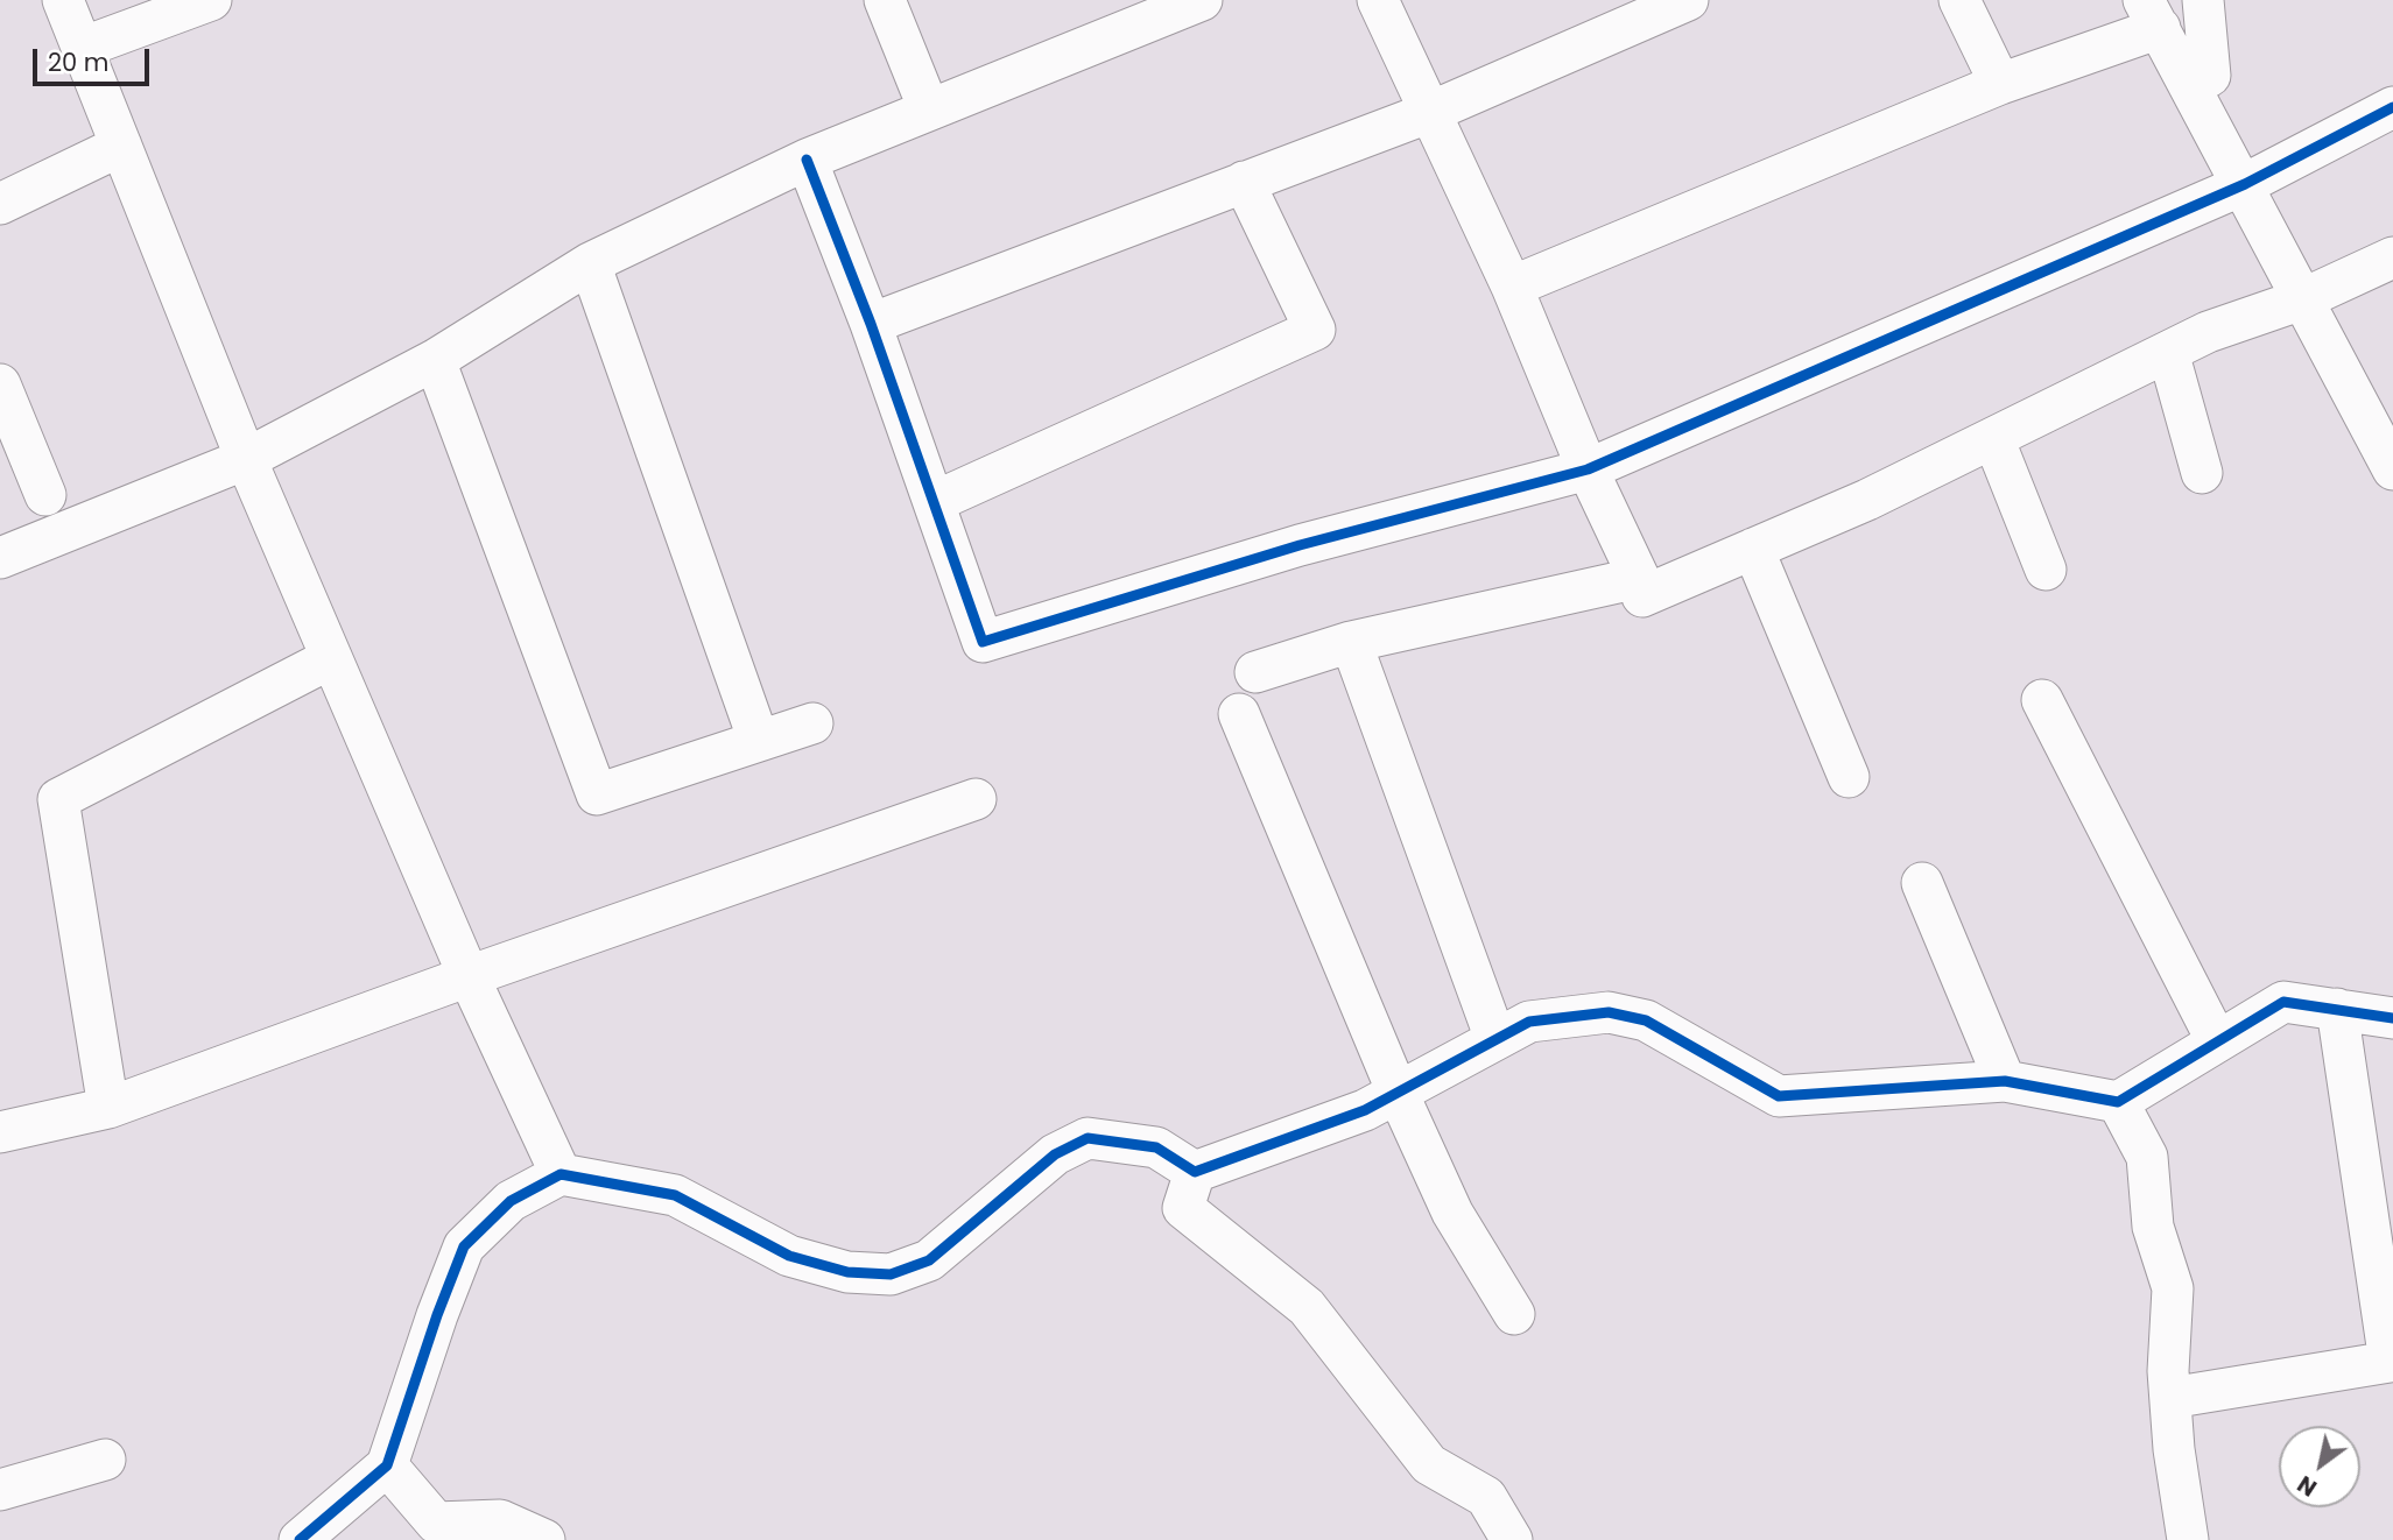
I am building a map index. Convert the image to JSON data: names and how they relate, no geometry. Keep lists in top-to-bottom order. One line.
{"scale_bar":"20 m","north":"bottom left"}
